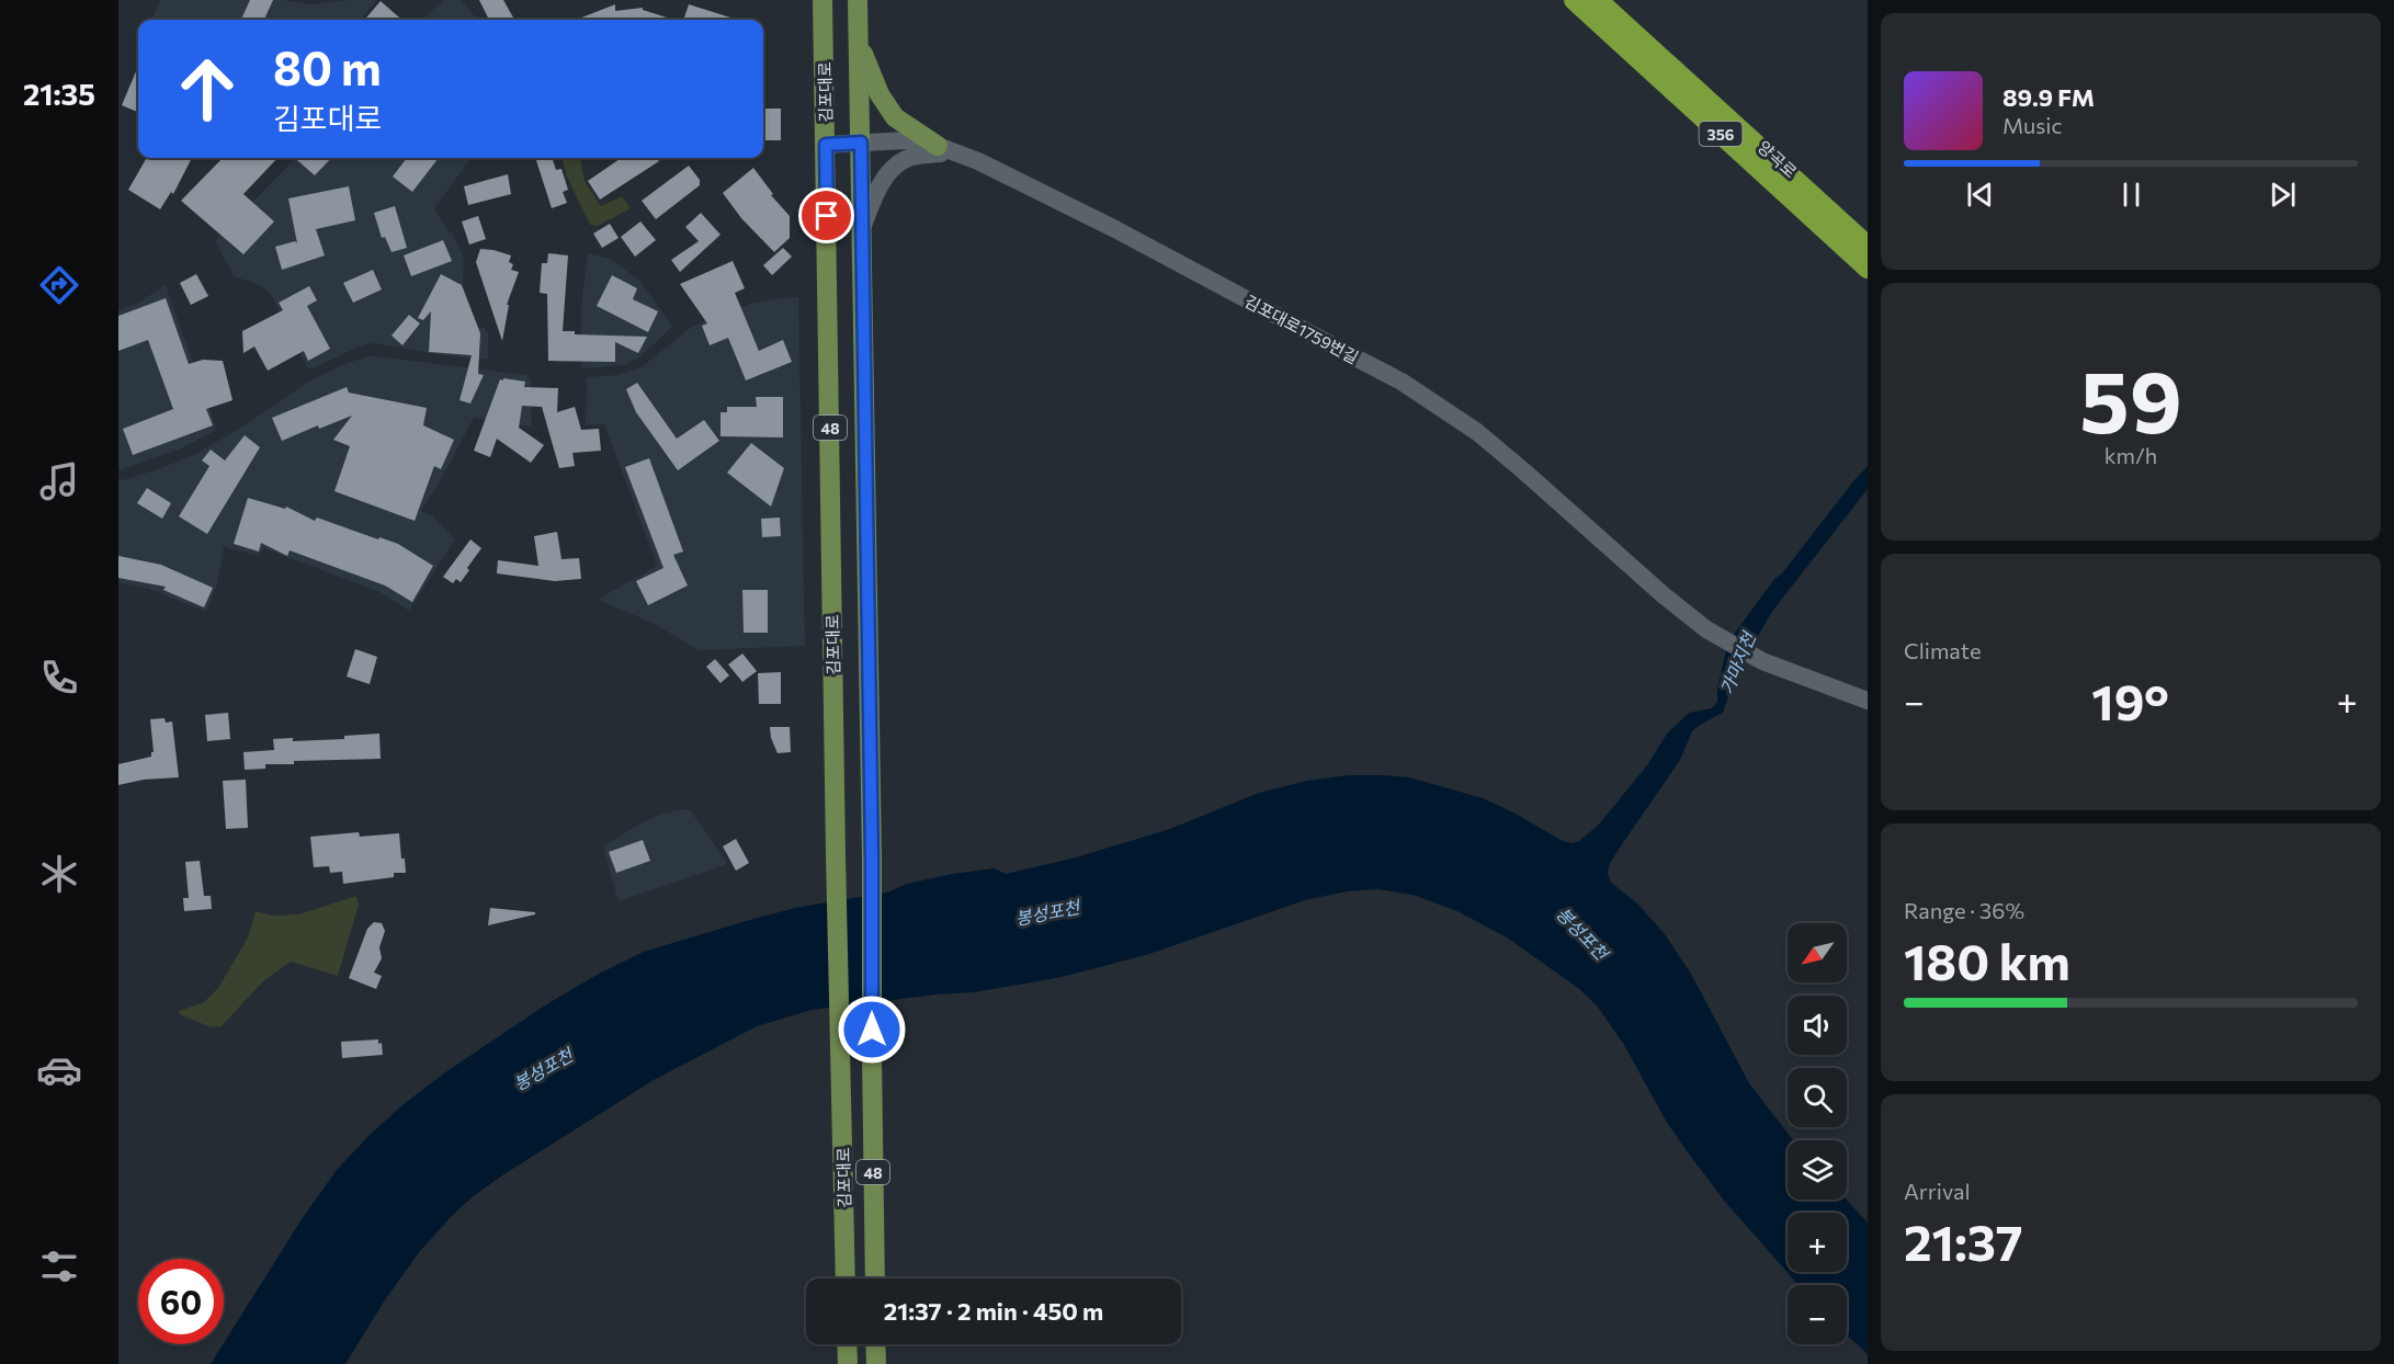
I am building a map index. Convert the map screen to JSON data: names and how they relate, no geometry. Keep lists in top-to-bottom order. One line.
{"streets":{"highway":["356","양곡로"],"main road":["김포대로","48"],"street":["김포대로1759번길"]},"crossings":[["김포대로","김포대로1759번길"],["김포대로","48"],["김포대로1759번길","48"]],"water":["가마지천","봉성포천"],"north":"bottom left","page":{"tabs":"21:35","turn":["80 m","김포대로"],"song":["89.9 FM","Music"],"tile":[["59","km/h"],"Climate",["Range · 36%","180 km"],["Arrival","21:37"]],"heat":["−","19°","+"],"map_buttons":["+","−"],"limit":"60","trip":"21:37 · 2 min · 450 m"}}
